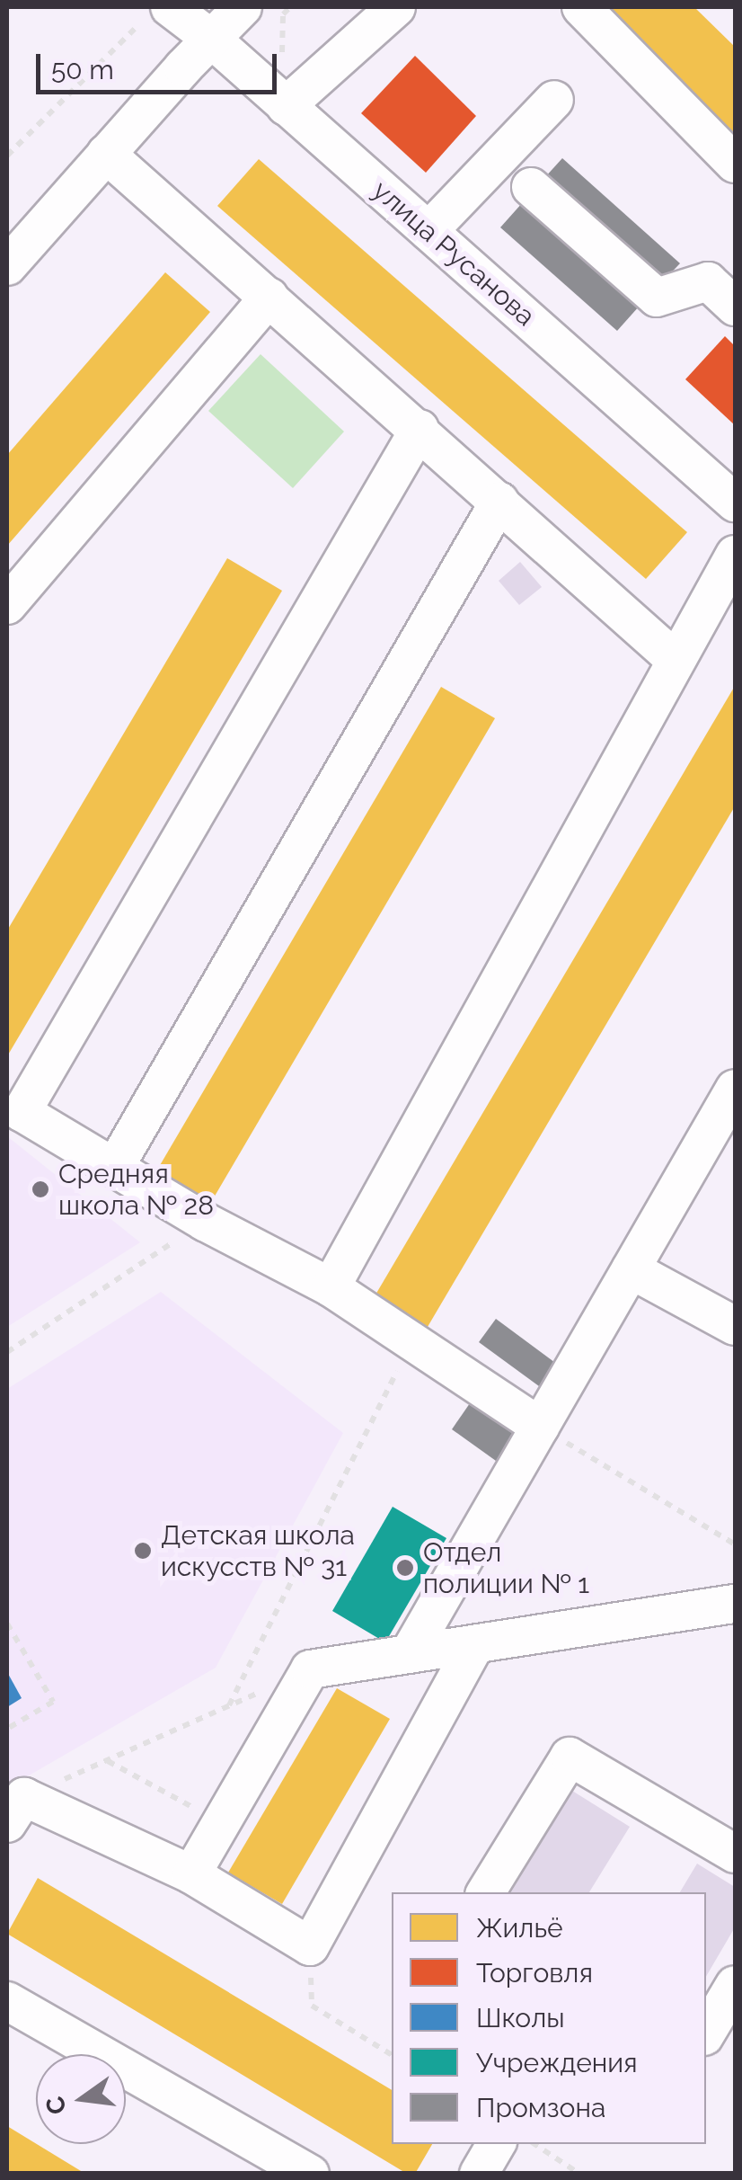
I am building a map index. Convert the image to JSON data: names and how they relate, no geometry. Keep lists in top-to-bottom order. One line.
{"streets":{"street":["улица Русанова"]},"places":["Средняя школа № 28","Детская школа искусств № 31","Отдел полиции № 1"],"legend":["Жильё","Торговля","Школы","Учреждения","Промзона"],"scale_bar":"50 m","north":"left"}
